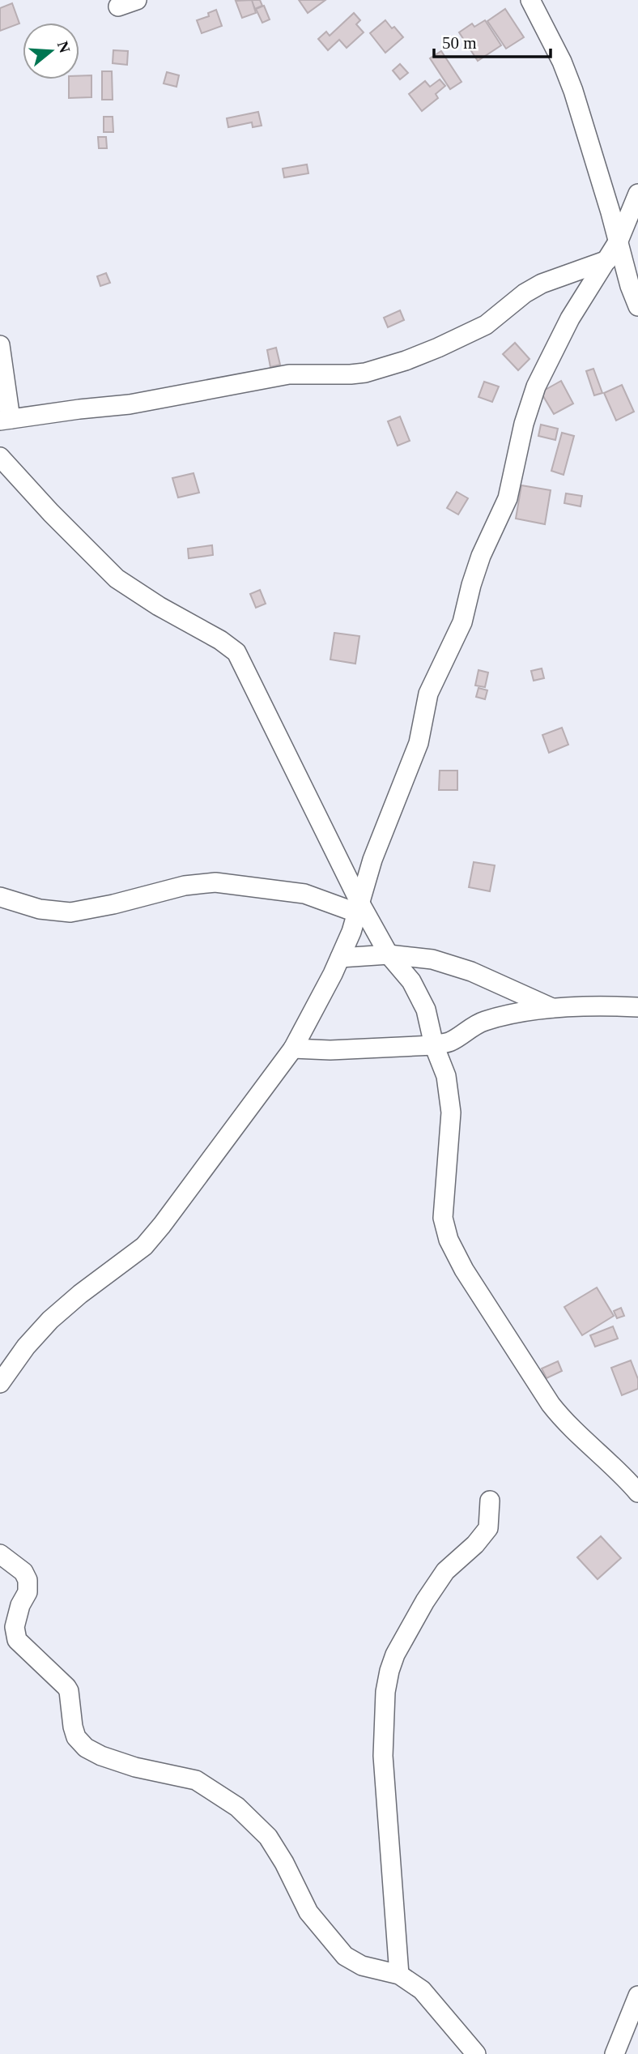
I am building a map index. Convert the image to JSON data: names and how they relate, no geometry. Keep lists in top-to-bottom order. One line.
{"scale_bar":"50 m","north":"right"}
